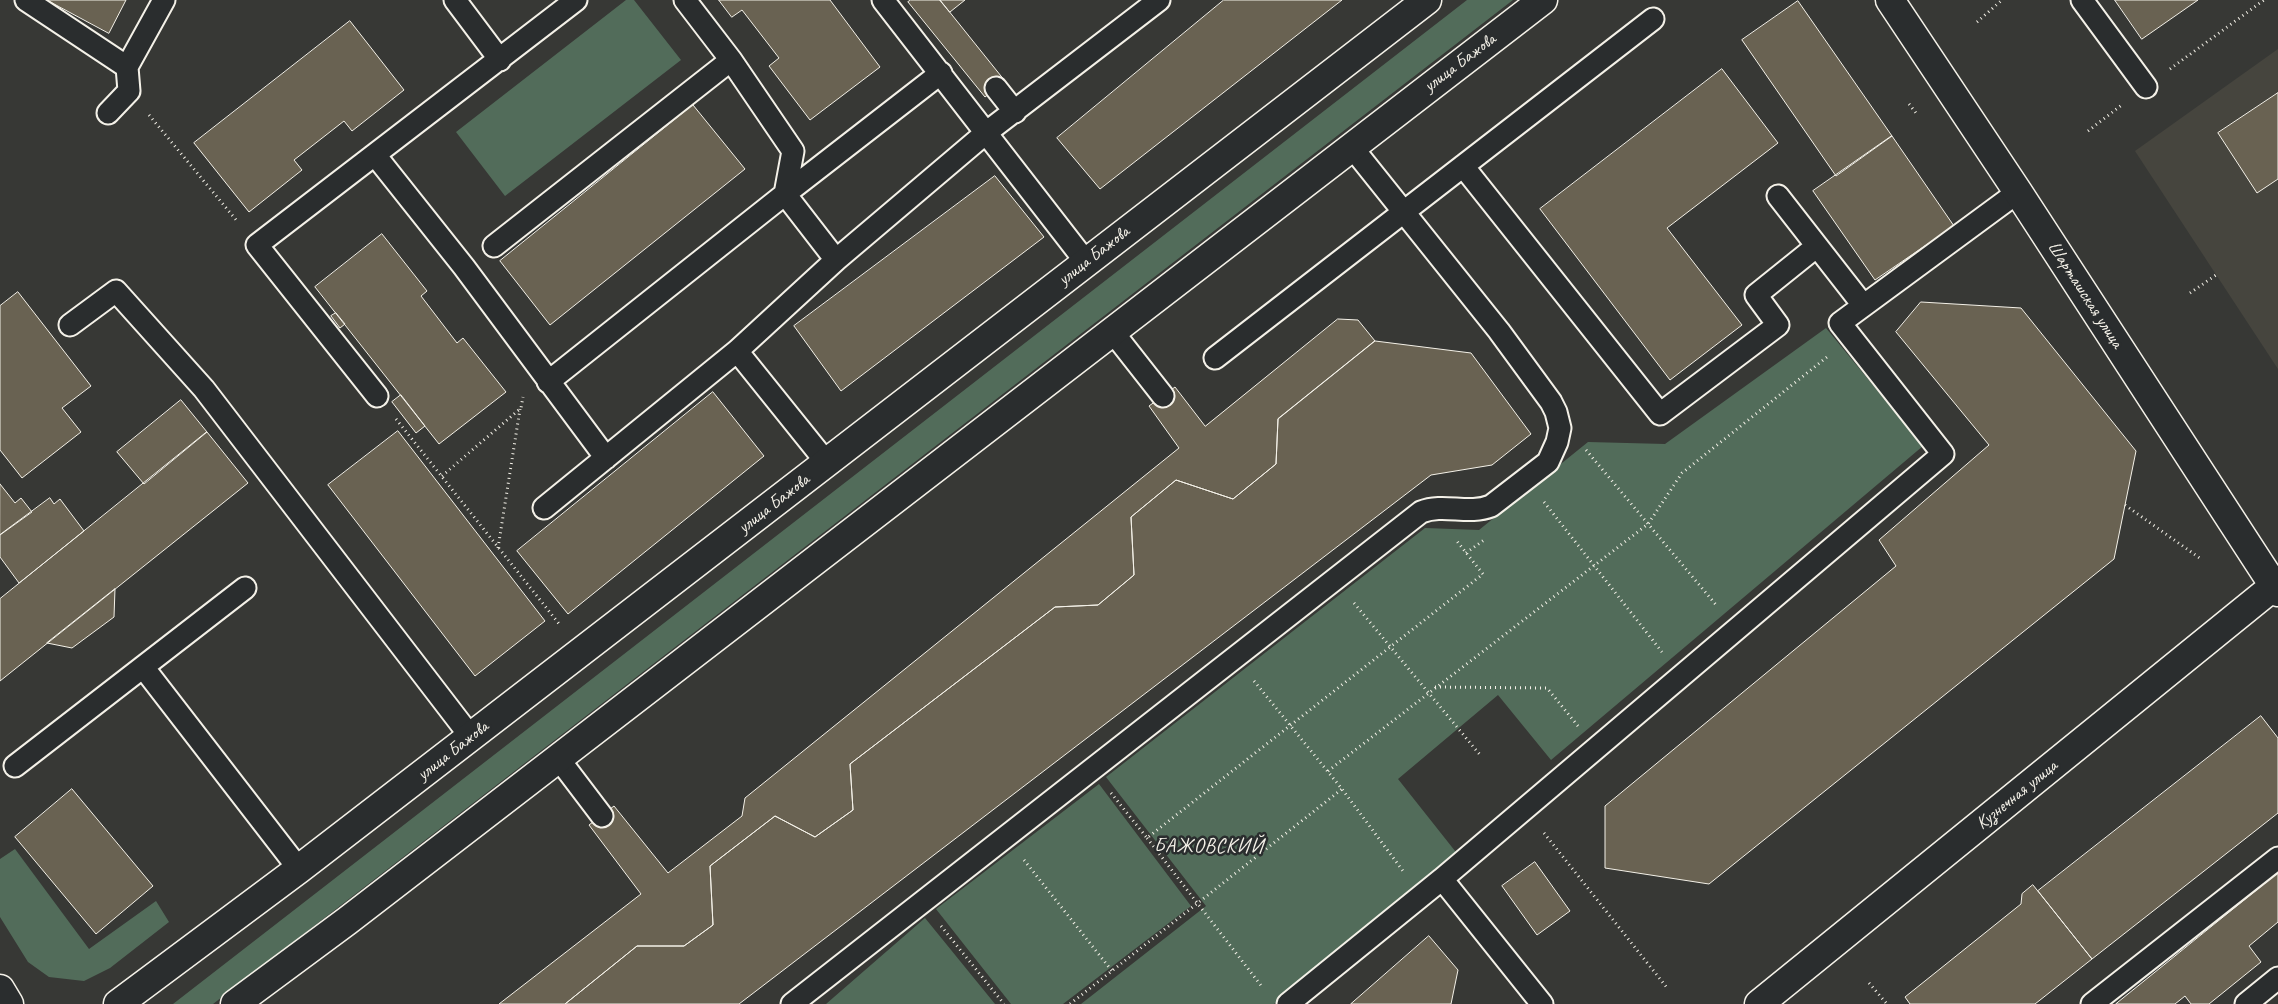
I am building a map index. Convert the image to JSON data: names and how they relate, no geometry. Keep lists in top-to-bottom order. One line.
{"streets":{"street":["улица Бажова","Шарташская улица","Кузнечная улица"]},"crossings":[["Шарташская улица","Кузнечная улица"]],"districts":["БАЖОВСКИЙ"]}
